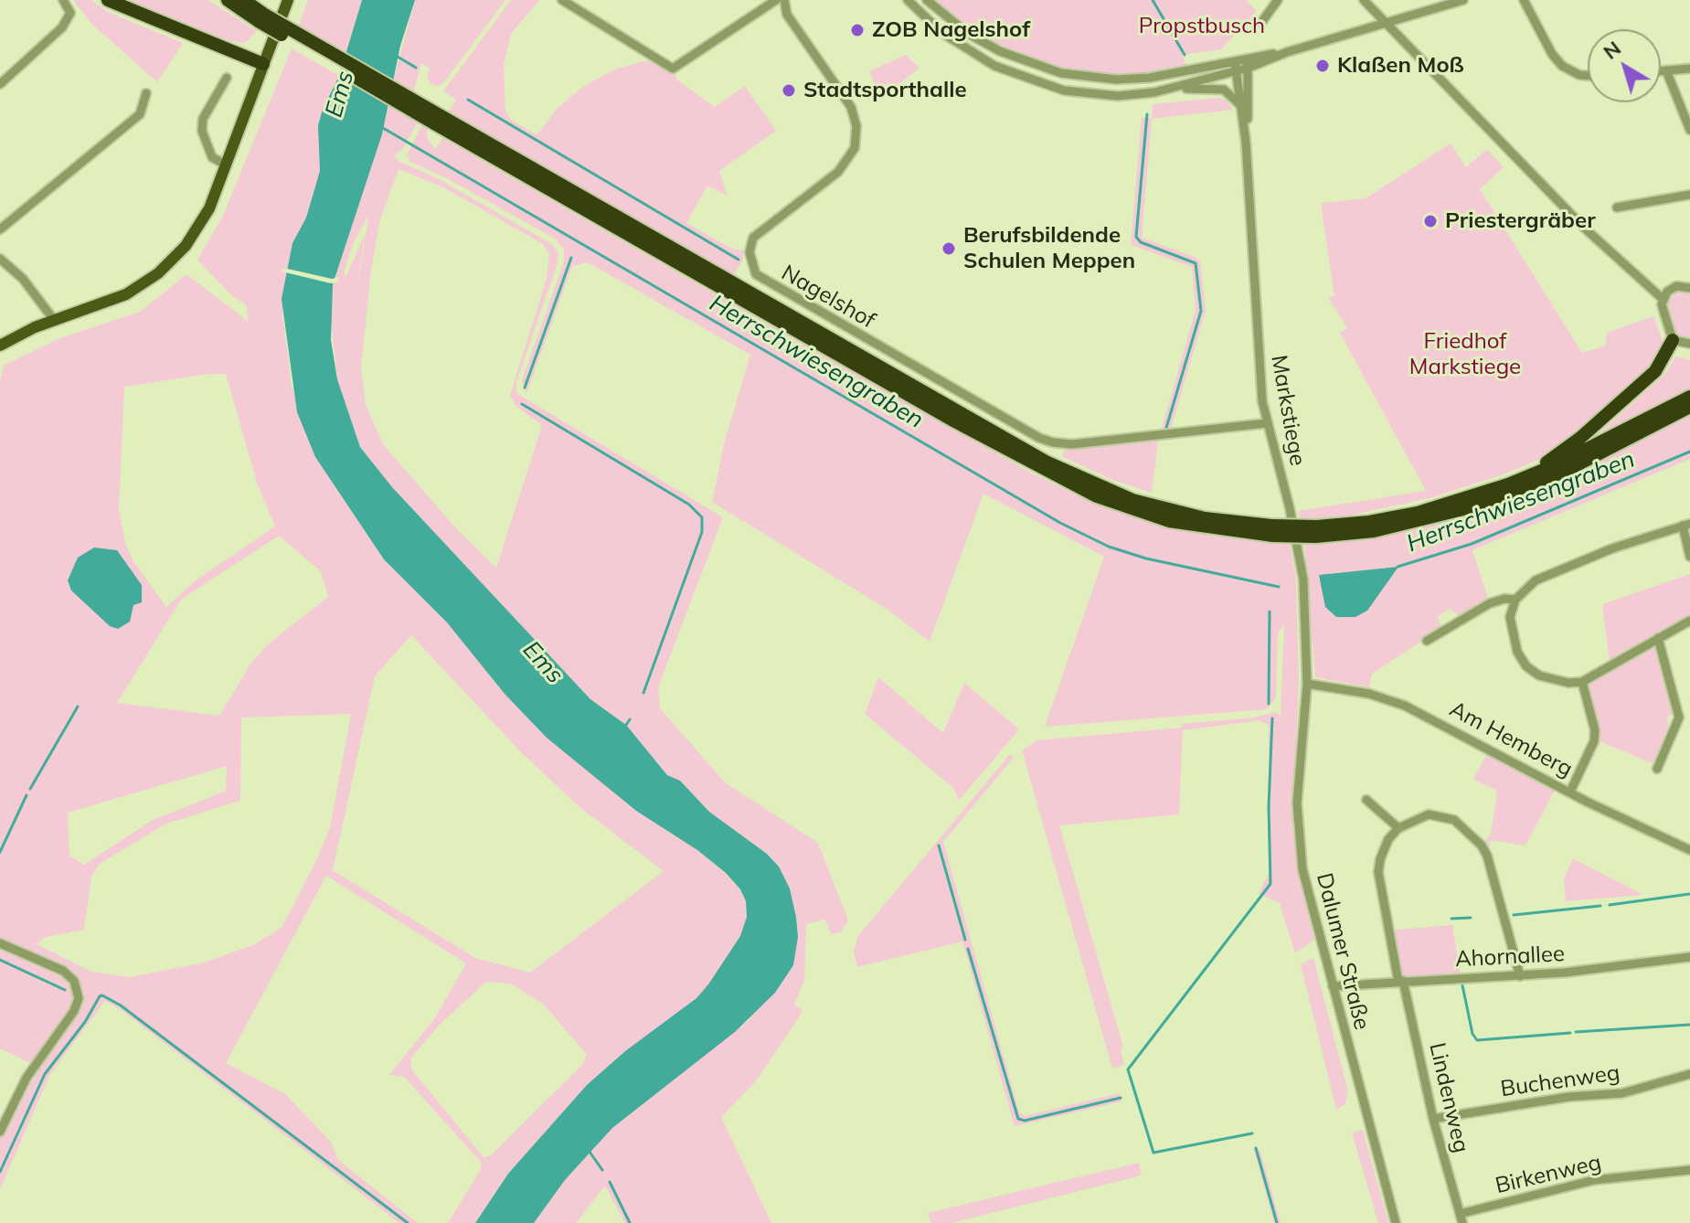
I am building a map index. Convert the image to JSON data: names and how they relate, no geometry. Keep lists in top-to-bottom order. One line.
{"streets":{"street":["Nagelshof","Markstiege","Am Hemberg","Dalumer Straße","Ahornallee","Buchenweg","Lindenweg","Birkenweg"]},"crossings":[["Nagelshof","Markstiege"],["Markstiege","Am Hemberg"],["Markstiege","Dalumer Straße"],["Am Hemberg","Dalumer Straße"],["Dalumer Straße","Ahornallee"],["Ahornallee","Lindenweg"],["Buchenweg","Lindenweg"],["Lindenweg","Birkenweg"]],"water":["Ems","Herrschwiesengraben"],"parks":["Propstbusch","Friedhof Markstiege"],"places":["ZOB Nagelshof","Klaßen Moß","Stadtsporthalle","Priestergräber","Berufsbildende Schulen Meppen"],"north":"top left"}
